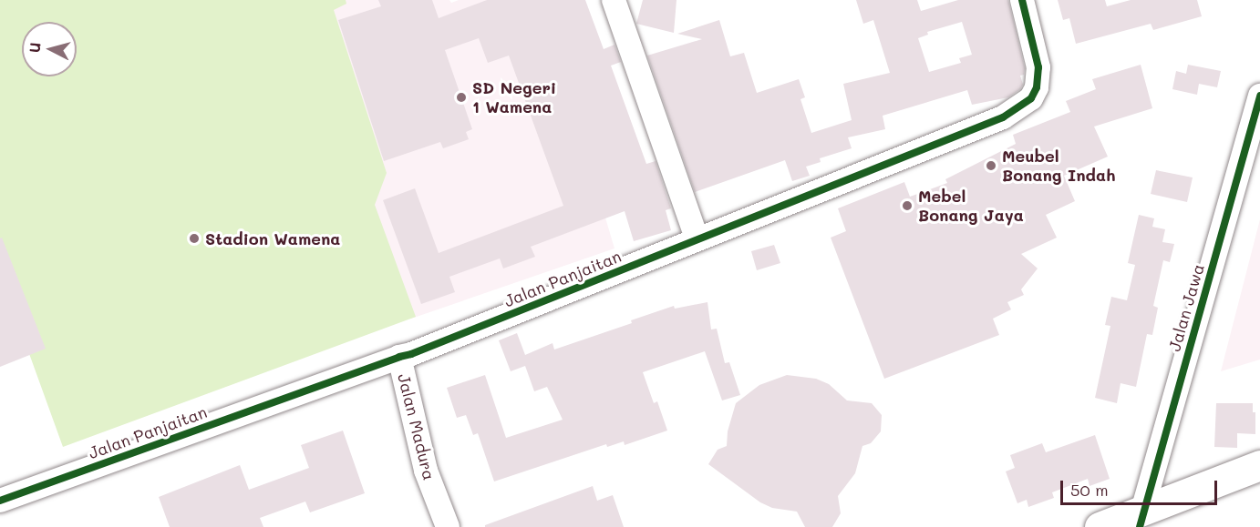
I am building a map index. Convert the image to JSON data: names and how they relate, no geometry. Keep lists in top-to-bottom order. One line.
{"streets":{"street":["Jalan Panjaitan","Jalan Jawa","Jalan Madura"]},"crossings":[["Jalan Panjaitan","Jalan Madura"]],"places":["SD Negeri 1 Wamena","Meubel Bonang Indah","Mebel Bonang Jaya","Stadion Wamena"],"scale_bar":"50 m","north":"left"}
